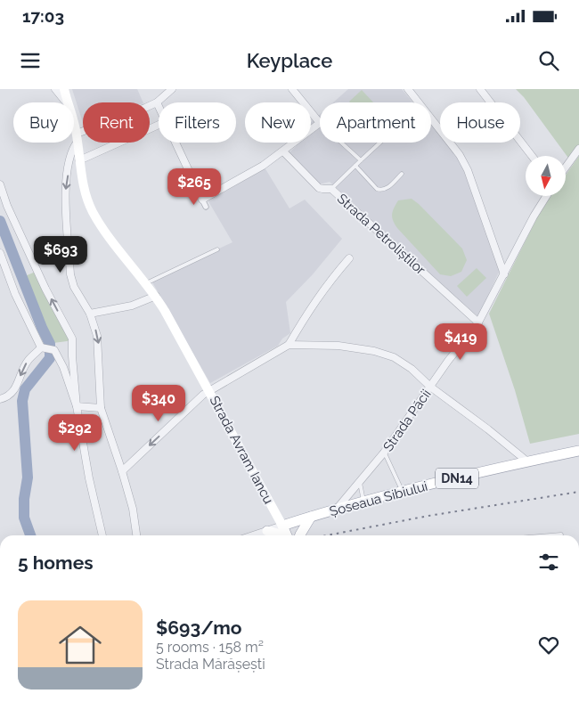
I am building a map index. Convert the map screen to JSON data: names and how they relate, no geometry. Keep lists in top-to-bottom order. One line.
{"streets":{"main road":["Strada Avram Iancu","DN14","Șoseaua Sibiului"],"street":["Strada Petroliștilor","Strada Păcii"]},"crossings":[["Strada Petroliștilor","Strada Păcii"],["Strada Păcii","Șoseaua Sibiului"],["Strada Avram Iancu","Șoseaua Sibiului"]],"north":"bottom","page":{"status":"17:03","header":"Keyplace","chip":["Buy","Rent","Filters","New","Apartment","House"],"price":["$265","$693","$419","$340","$292"],"heading":"5 homes","list":[{"name":"$693/mo","note":"5 rooms · 158 m² · Strada Mărășești"}]}}
